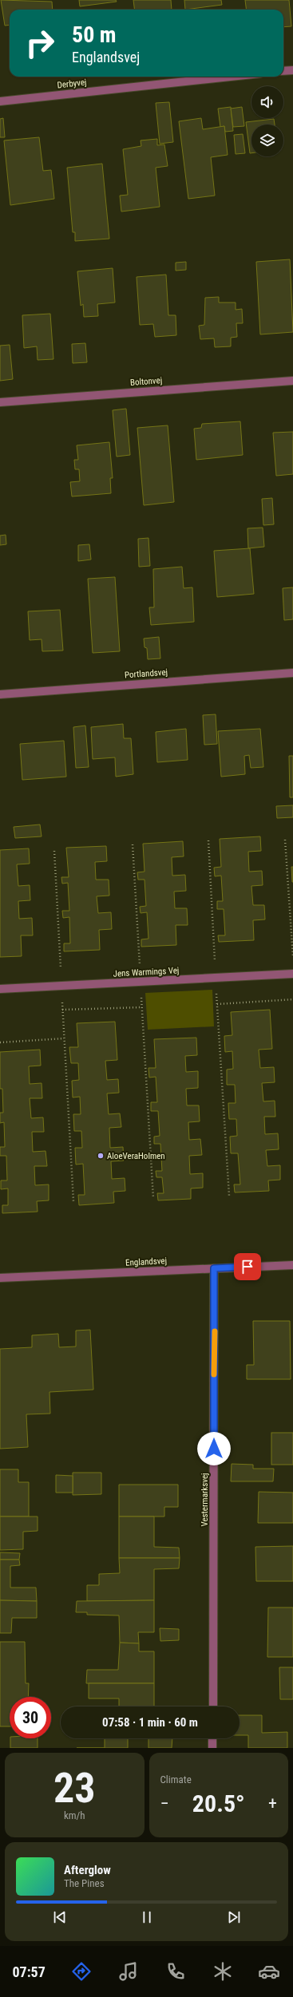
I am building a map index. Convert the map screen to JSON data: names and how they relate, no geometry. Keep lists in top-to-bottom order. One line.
{"streets":{"street":["Derbyvej","Boltonvej","Portlandsvej","Jens Warmings Vej","Englandsvej","Vestermarksvej"]},"crossings":[["Englandsvej","Vestermarksvej"]],"places":["AloeVeraHolmen"],"page":{"turn":["50 m","Englandsvej"],"limit":"30","trip":"07:58 · 1 min · 60 m","tile":[["23","km/h"],"Climate"],"heat":["−","20.5°","+"],"song":["Afterglow","The Pines"],"tabs":"07:57"}}
